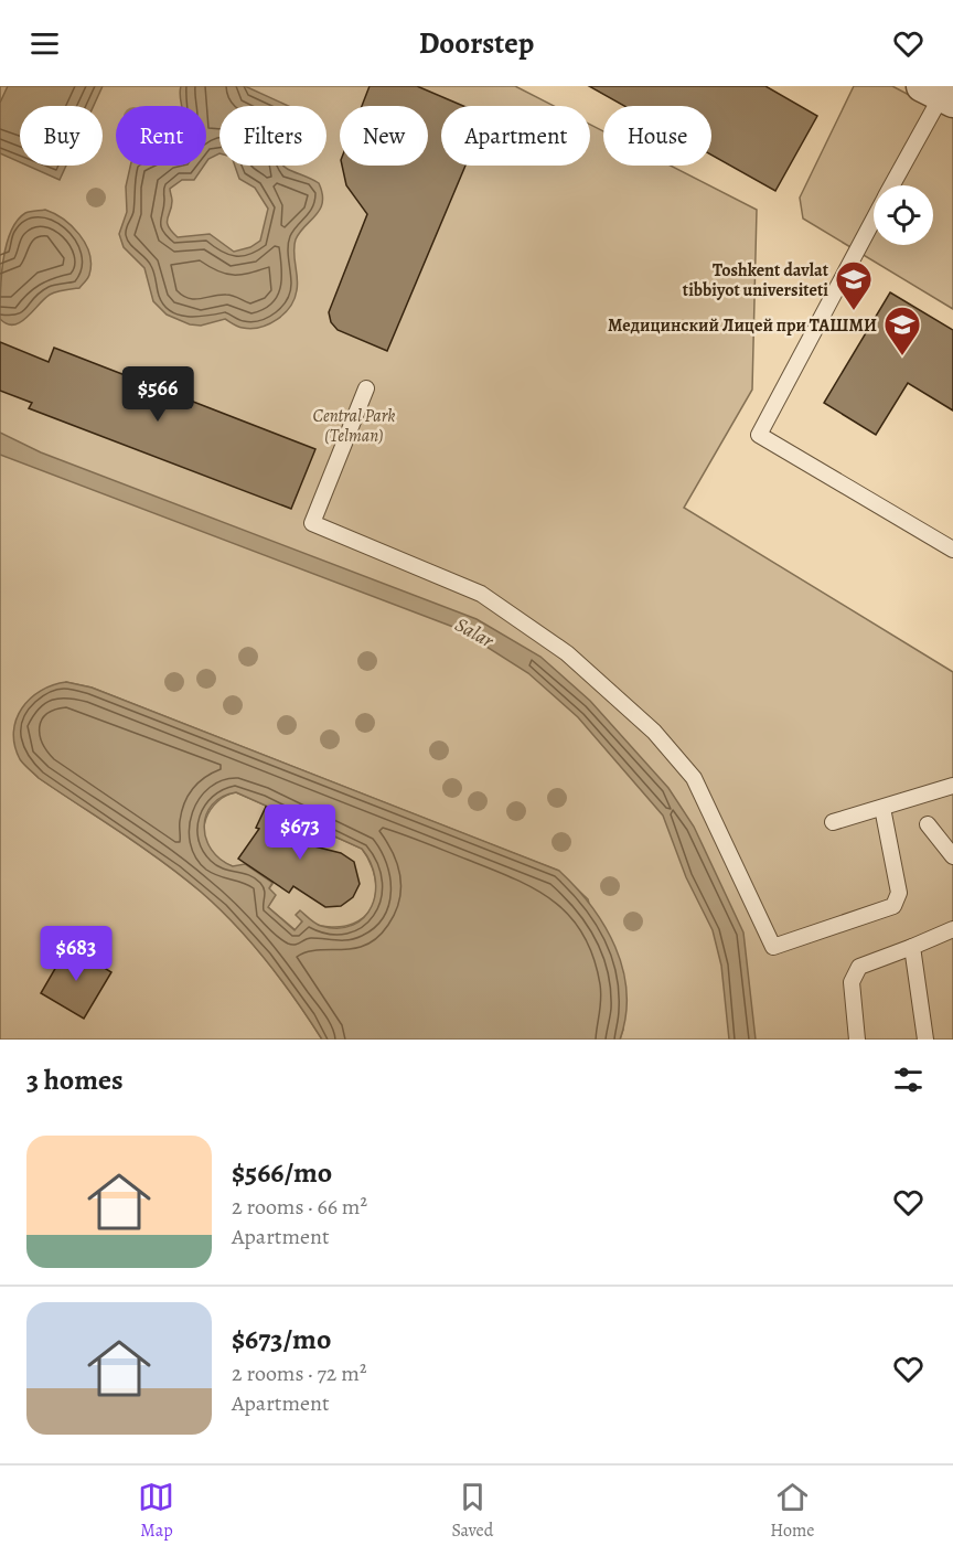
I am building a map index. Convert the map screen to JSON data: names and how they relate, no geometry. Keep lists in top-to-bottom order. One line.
{"water":["Salar"],"parks":["Central Park (Telman)"],"places":{"school or university":["Toshkent davlat tibbiyot universiteti","Медицинский Лицей при ТАШМИ"]},"page":{"header":"Doorstep","chip":["Buy","Rent","Filters","New","Apartment","House"],"price":["$566","$673","$683"],"heading":"3 homes","list":[{"name":"$566/mo","note":"2 rooms · 66 m² · Apartment"},{"name":"$673/mo","note":"2 rooms · 72 m² · Apartment"}],"tabs":["Map","Saved","Home"]}}
